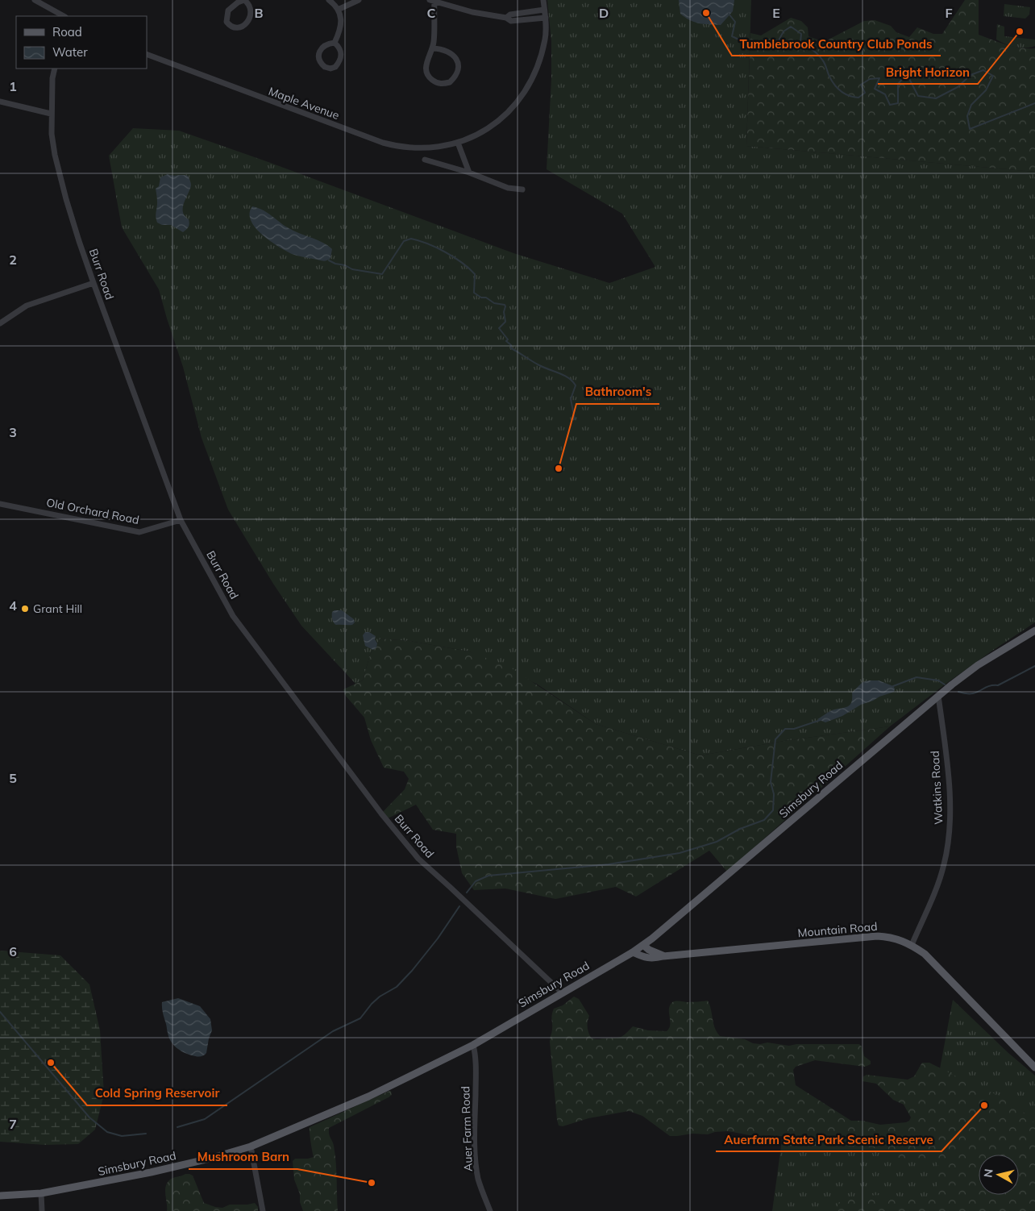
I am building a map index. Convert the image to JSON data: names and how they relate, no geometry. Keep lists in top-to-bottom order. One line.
{"streets":{"main road":["Simsbury Road","Mountain Road"],"street":["Maple Avenue","Burr Road","Old Orchard Road","Watkins Road","Auer Farm Road"]},"crossings":[["Burr Road","Old Orchard Road"],["Burr Road","Simsbury Road"],["Watkins Road","Simsbury Road"],["Watkins Road","Mountain Road"],["Simsbury Road","Mountain Road"],["Simsbury Road","Auer Farm Road"]],"places":["Tumblebrook Country Club Ponds","Bright Horizon","Bathroom's","Grant Hill","Cold Spring Reservoir","Auerfarm State Park Scenic Reserve","Mushroom Barn"],"legend":["Road","Water"],"north":"left","grid":{"columns":["B","C","D","E","F"],"rows":["1","2","3","4","5","6","7"]}}
